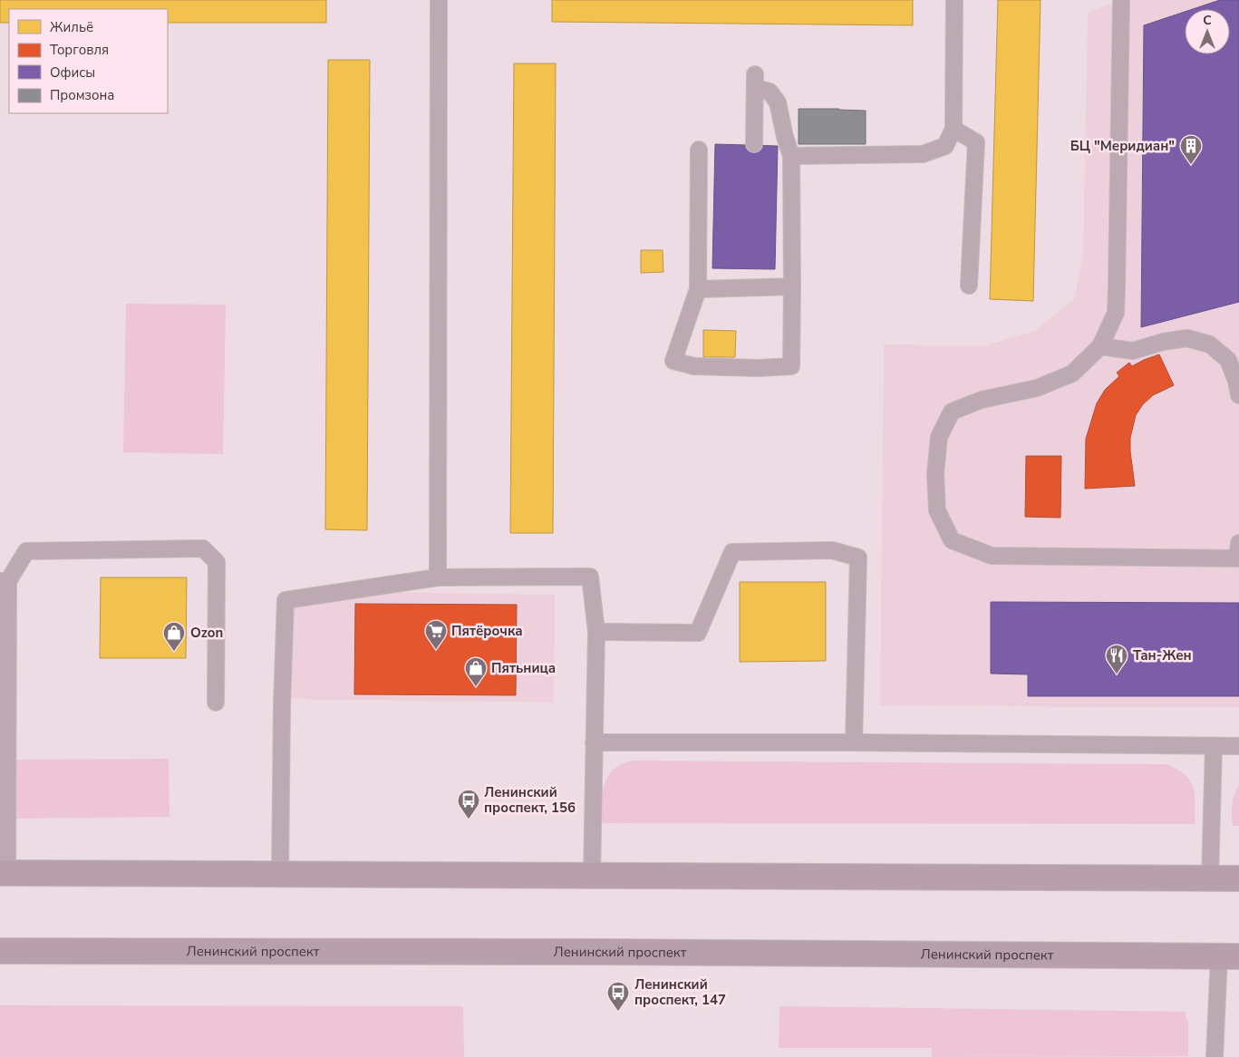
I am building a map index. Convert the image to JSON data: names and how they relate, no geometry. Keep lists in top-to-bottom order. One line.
{"streets":{"main road":["Ленинский проспект"]},"places":{"building":["БЦ \"Меридиан\""],"supermarket":["Пятёрочка"],"shop":["Ozon","Пятьница"],"restaurant":["Тан-Жен"],"bus stop":["Ленинский проспект, 156","Ленинский проспект, 147"]},"legend":["Жильё","Торговля","Офисы","Промзона"],"north":"top"}
